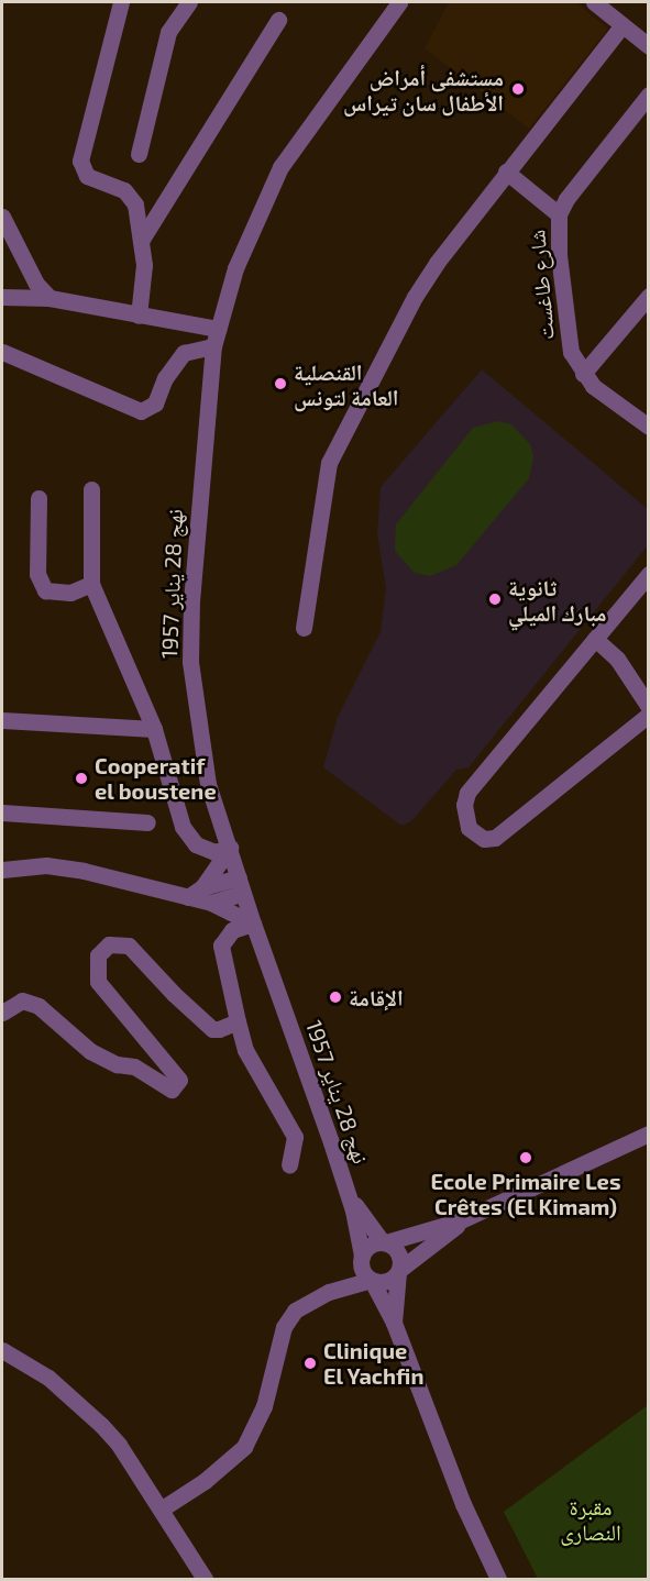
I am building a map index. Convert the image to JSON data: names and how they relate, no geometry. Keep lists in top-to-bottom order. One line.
{"streets":{"street":["شارع طاغست","نهج 28 يناير 1957"]},"parks":["مقبرة النصارى"],"places":["مستشفى أمراض الأطفال سان تيراس","القنصلية العامة لتونس","ثانوية مبارك الميلي","Cooperatif el boustene","الإقامة","Ecole Primaire Les Crêtes (El Kimam)","Clinique El Yachfin"]}
